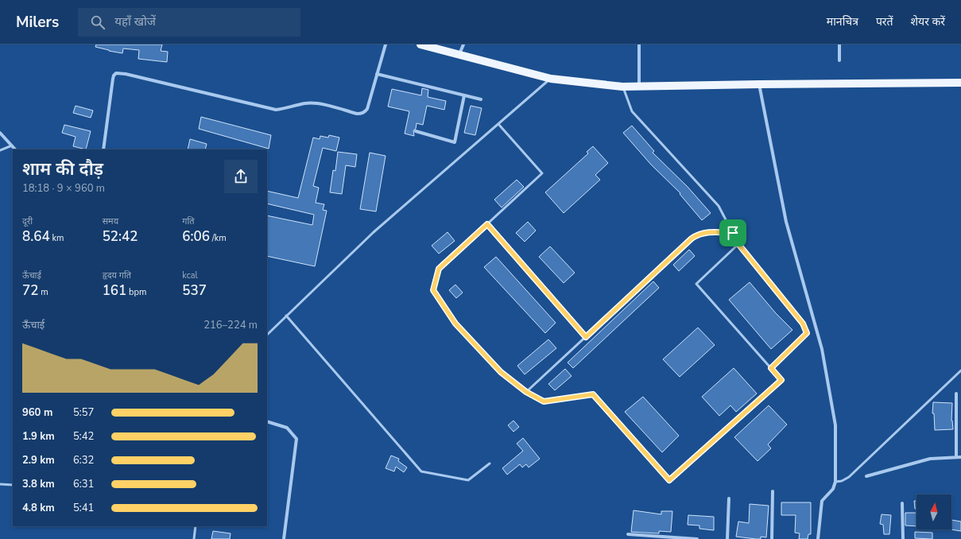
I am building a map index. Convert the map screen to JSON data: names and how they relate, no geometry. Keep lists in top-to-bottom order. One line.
{"north":"top","page":{"header":"Milers","search":"यहाँ खोजें","nav":["मानचित्र","परतें","शेयर करें"],"heading":["शाम की दौड़","18:18 · 9 × 960 m"],"stats":[["दूरी","8.64 km"],["समय","52:42"],["गति","6:06 /km"],["ऊँचाई","72 m"],["हृदय गति","161 bpm"],["kcal","537"]],"chart":["ऊँचाई","216–224 m"],"list":[{"name":"960 m","note":"5:57"},{"name":"1.9 km","note":"5:42"},{"name":"2.9 km","note":"6:32"},{"name":"3.8 km","note":"6:31"},{"name":"4.8 km","note":"5:41"}]}}
